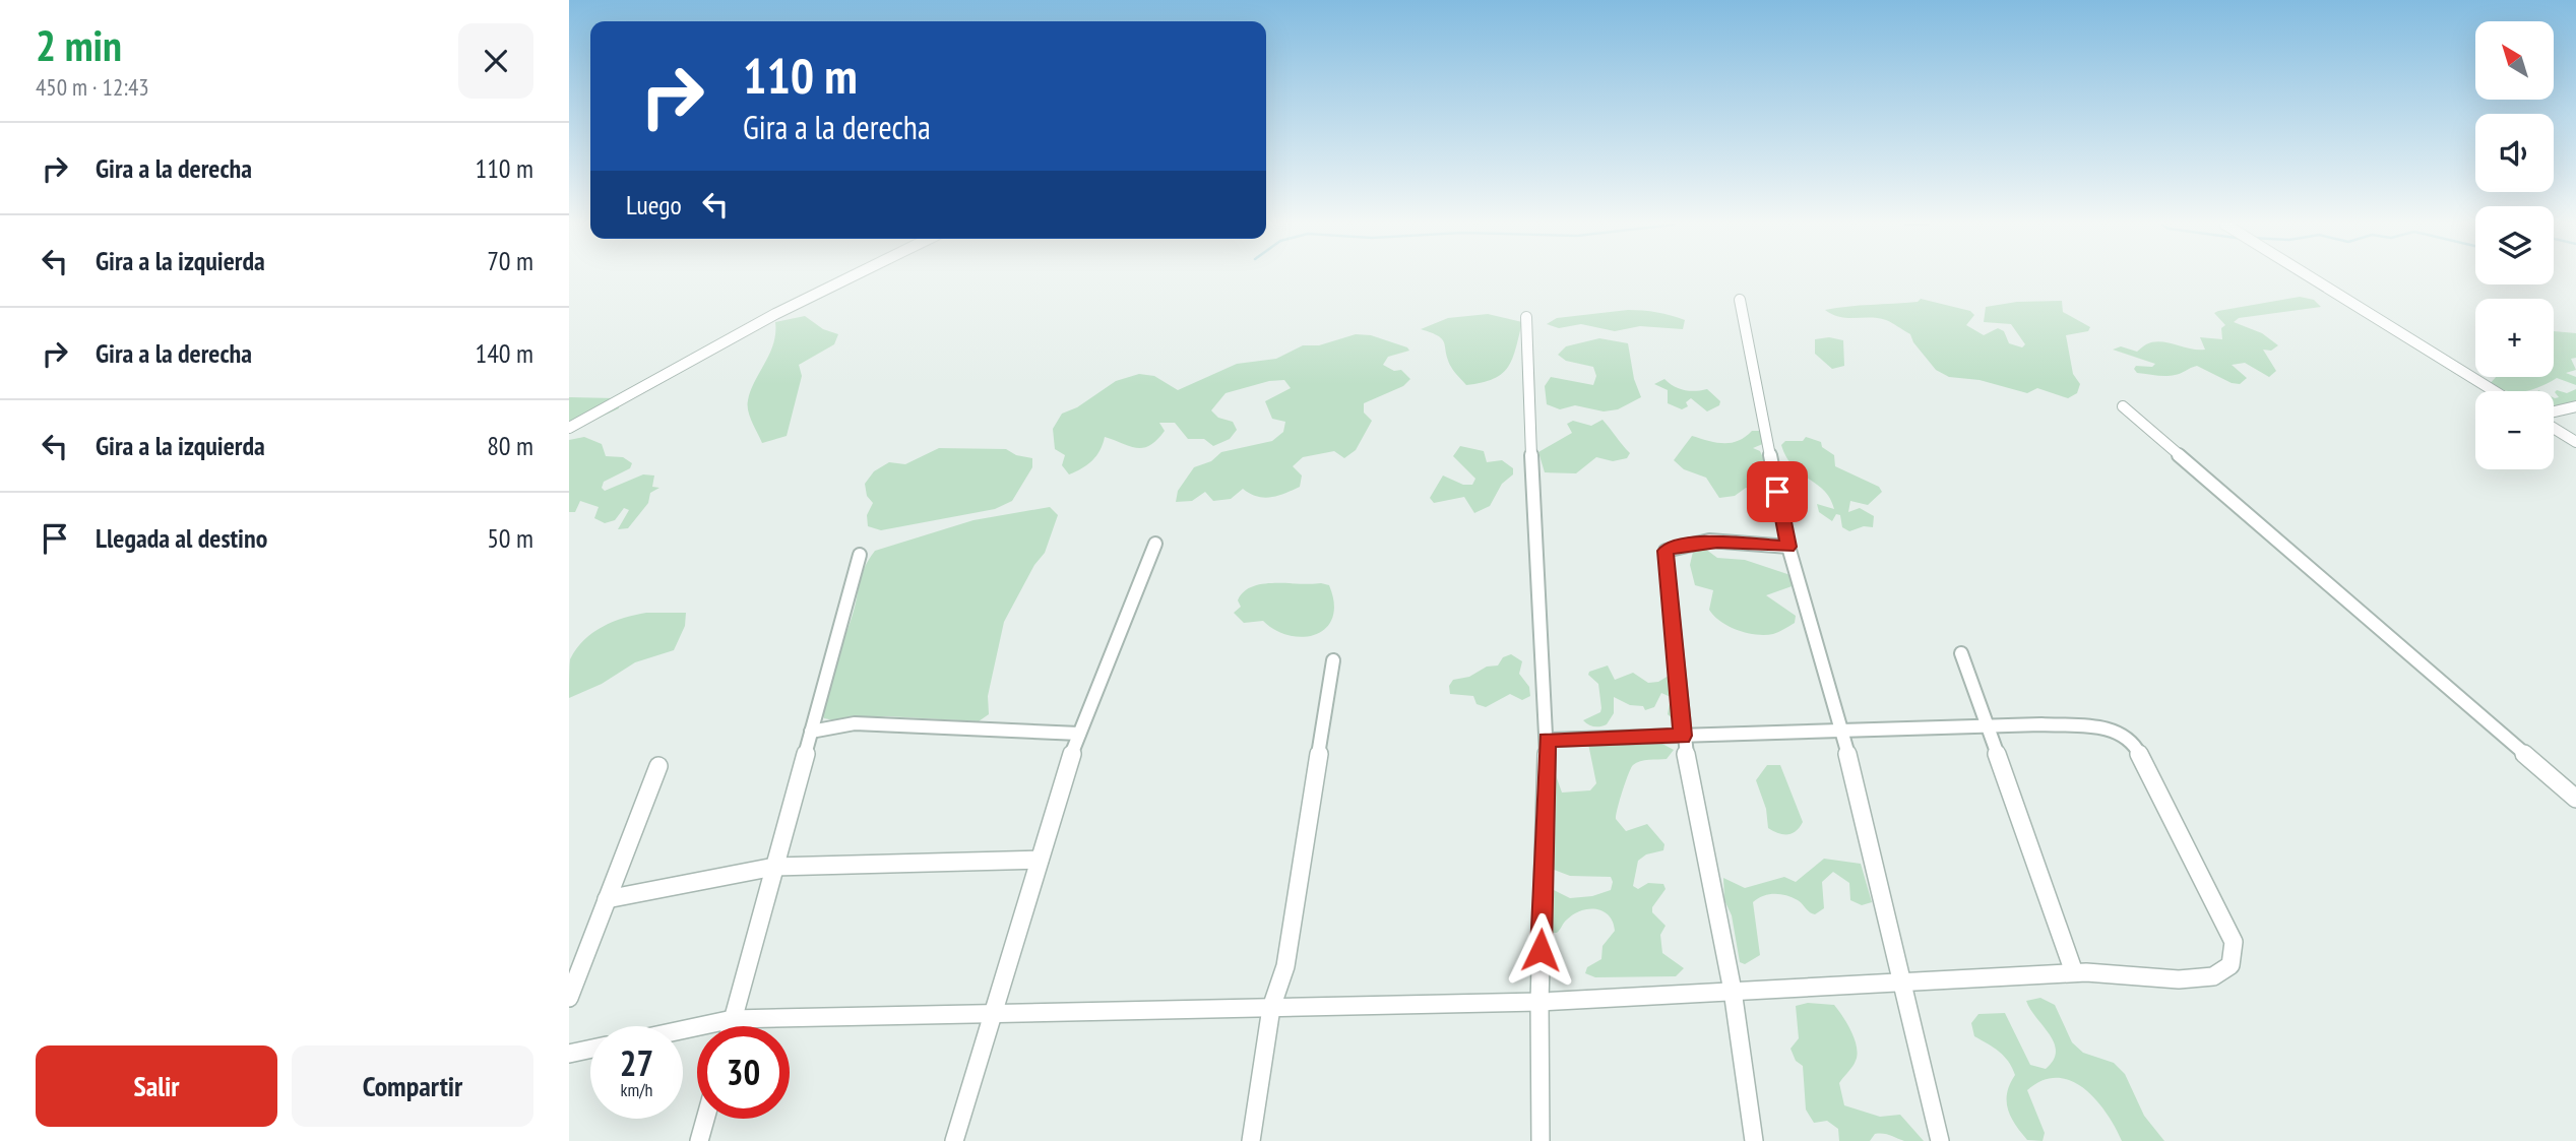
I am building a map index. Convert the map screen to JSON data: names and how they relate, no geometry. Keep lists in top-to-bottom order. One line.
{"north":"top left","page":{"heading":["2 min","450 m · 12:43"],"map_buttons":["+","−"],"turn":["110 m","Gira a la derecha"],"list":[{"name":"Gira a la derecha","value":"110 m"},{"name":"Gira a la izquierda","value":"70 m"},{"name":"Gira a la derecha","value":"140 m"},{"name":"Gira a la izquierda","value":"80 m"},{"name":"Llegada al destino","value":"50 m"}],"then":"Luego","speed":"27 km/h","limit":"30","buttons":["Salir","Compartir"]}}
